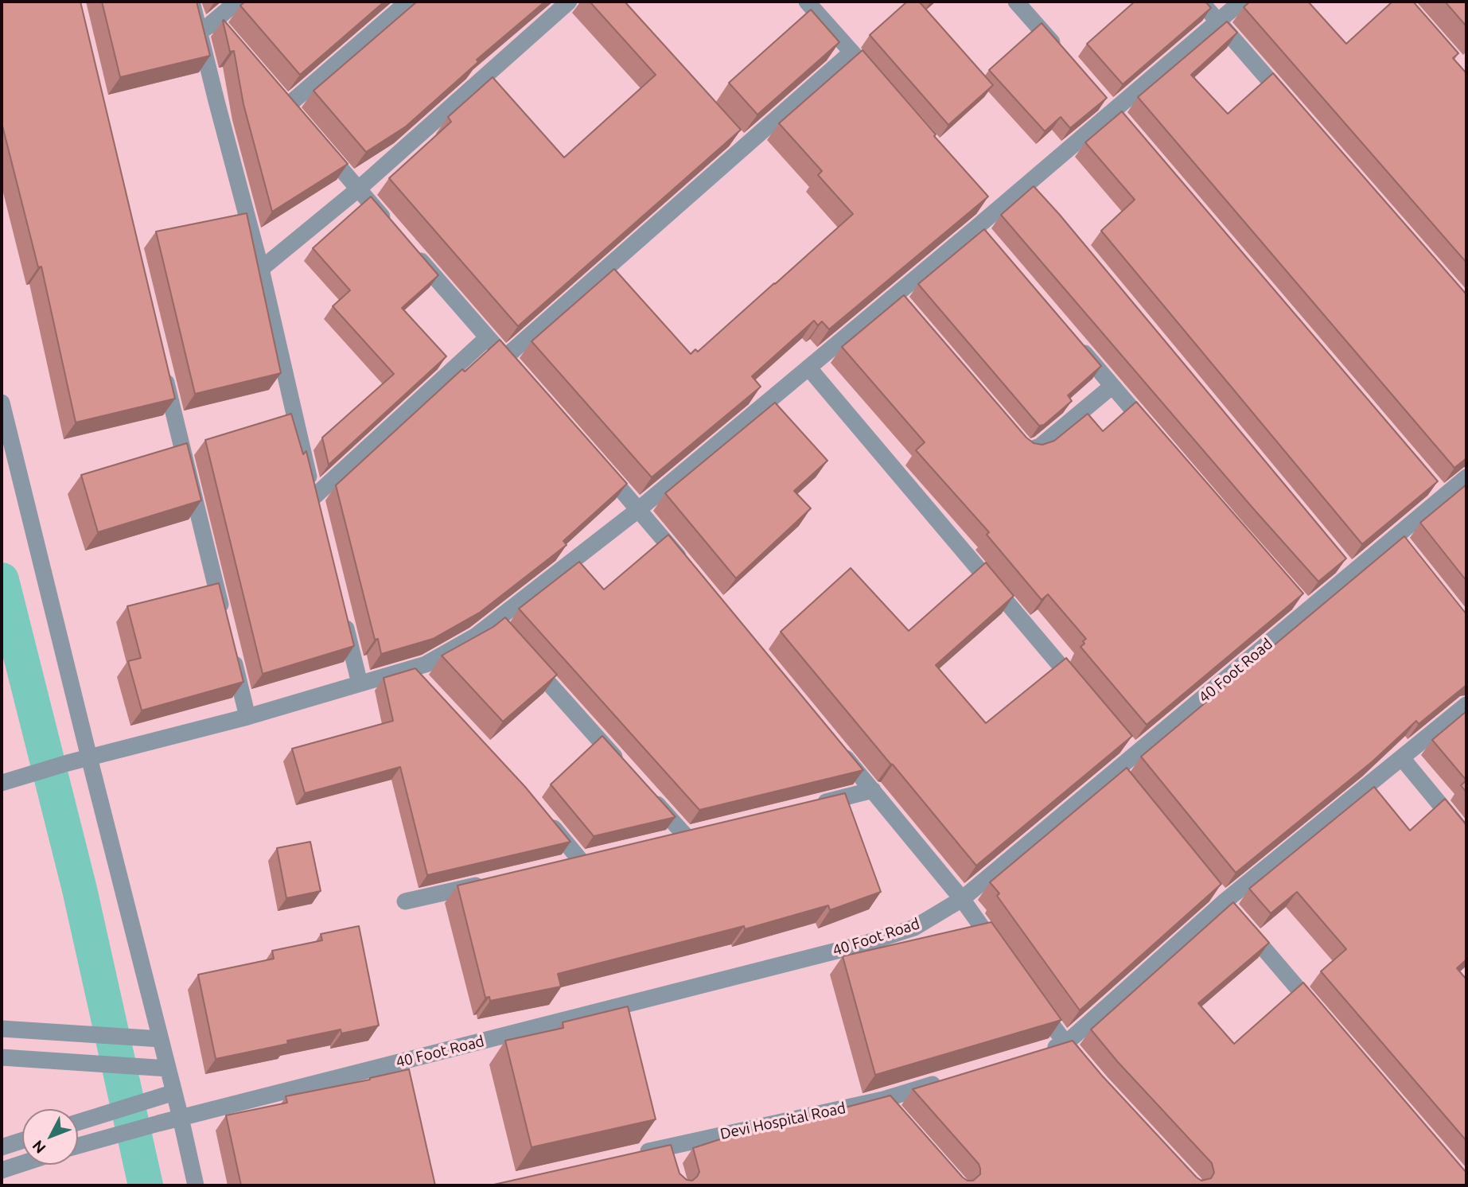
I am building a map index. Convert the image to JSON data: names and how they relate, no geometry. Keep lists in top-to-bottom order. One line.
{"streets":{"street":["40 Foot Road","Devi Hospital Road"]},"north":"bottom left"}
